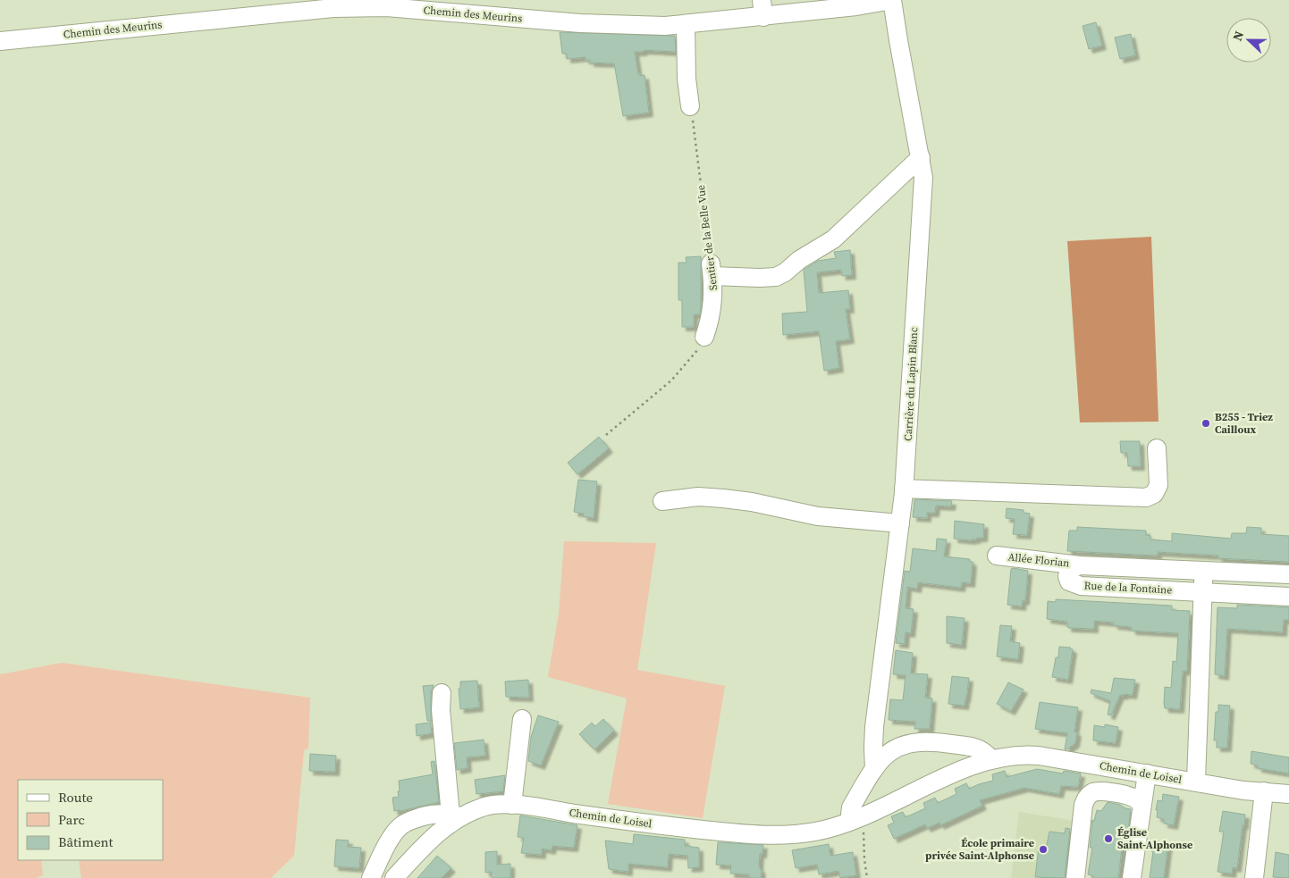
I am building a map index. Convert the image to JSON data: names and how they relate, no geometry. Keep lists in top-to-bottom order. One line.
{"streets":{"street":["Chemin des Meurins","Sentier de la Belle Vue","Carrière du Lapin Blanc","Allée Florian","Rue de la Fontaine","Chemin de Loisel"]},"crossings":[["Chemin des Meurins","Carrière du Lapin Blanc"],["Allée Florian","Rue de la Fontaine"]],"places":["B255 - Triez Cailloux","Église Saint-Alphonse","École primaire privée Saint-Alphonse"],"legend":["Route","Parc","Bâtiment"],"north":"left"}
